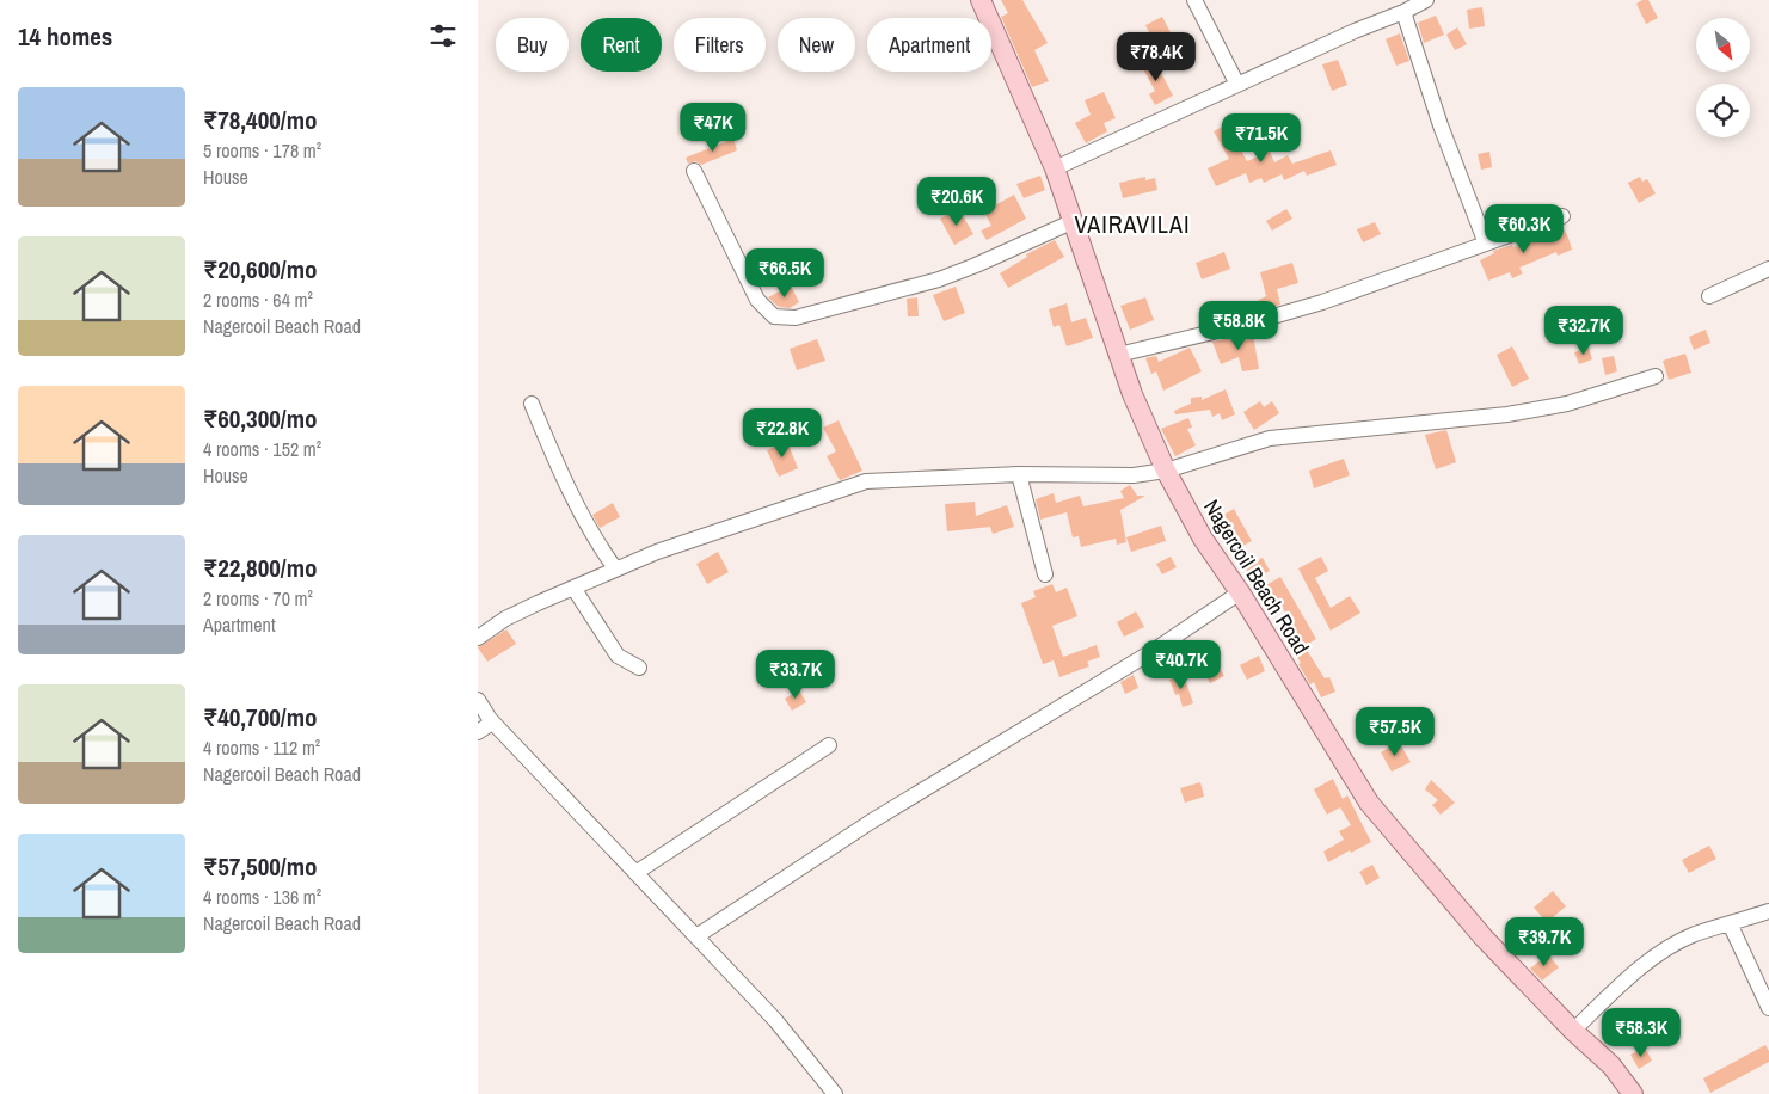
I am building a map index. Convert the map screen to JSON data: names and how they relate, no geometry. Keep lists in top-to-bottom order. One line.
{"streets":{"main road":["Nagercoil Beach Road"]},"districts":["VAIRAVILAI"],"north":"bottom right","page":{"heading":"14 homes","chip":["Buy","Rent","Filters","New","Apartment"],"price":["₹78.4K","₹47K","₹71.5K","₹20.6K","₹60.3K","₹66.5K","₹58.8K","₹32.7K","₹22.8K","₹40.7K","₹33.7K","₹57.5K","₹39.7K","₹58.3K"],"list":[{"name":"₹78,400/mo","note":"5 rooms · 178 m² · House"},{"name":"₹20,600/mo","note":"2 rooms · 64 m² · Nagercoil Beach Road"},{"name":"₹60,300/mo","note":"4 rooms · 152 m² · House"},{"name":"₹22,800/mo","note":"2 rooms · 70 m² · Apartment"},{"name":"₹40,700/mo","note":"4 rooms · 112 m² · Nagercoil Beach Road"},{"name":"₹57,500/mo","note":"4 rooms · 136 m² · Nagercoil Beach Road"}]}}
